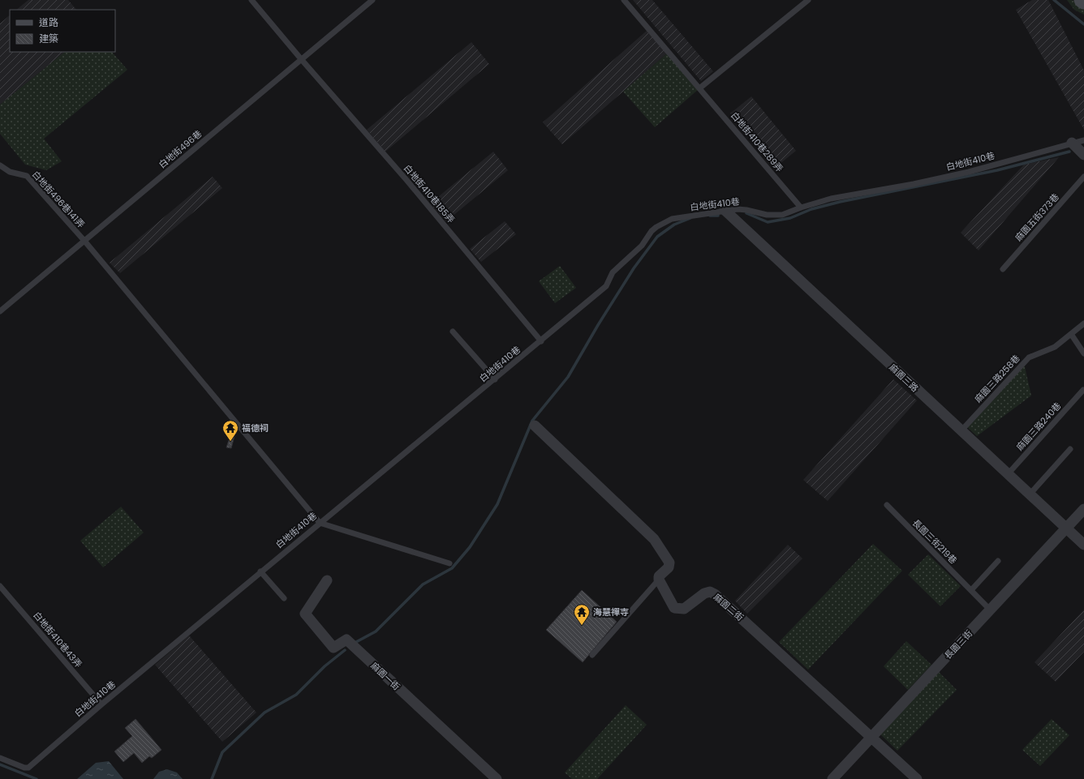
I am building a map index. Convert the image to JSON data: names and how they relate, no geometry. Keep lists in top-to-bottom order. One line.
{"streets":{"street":["麻園三路","麻園二街","長園三街","麻園一街"],"lane":["白地街410巷289弄","白地街496巷","白地街410巷","白地街410巷185弄","白地街496巷141弄","麻園五街373巷","麻園三路258巷","麻園三路240巷","長園三街219巷","白地街410巷43弄"]},"crossings":[["白地街410巷289弄","白地街410巷"],["白地街496巷","白地街410巷185弄"],["白地街496巷","白地街496巷141弄"],["白地街410巷","白地街410巷185弄"],["白地街410巷","白地街496巷141弄"],["白地街410巷","麻園三路"],["白地街410巷","白地街410巷43弄"],["麻園三路","麻園三路258巷"],["麻園三路","麻園三路240巷"],["麻園三路","長園三街"],["長園三街219巷","長園三街"],["麻園二街","長園三街"]],"places":{"temple":["福德祠","海慧禪寺"]},"legend":["道路","建築"]}
